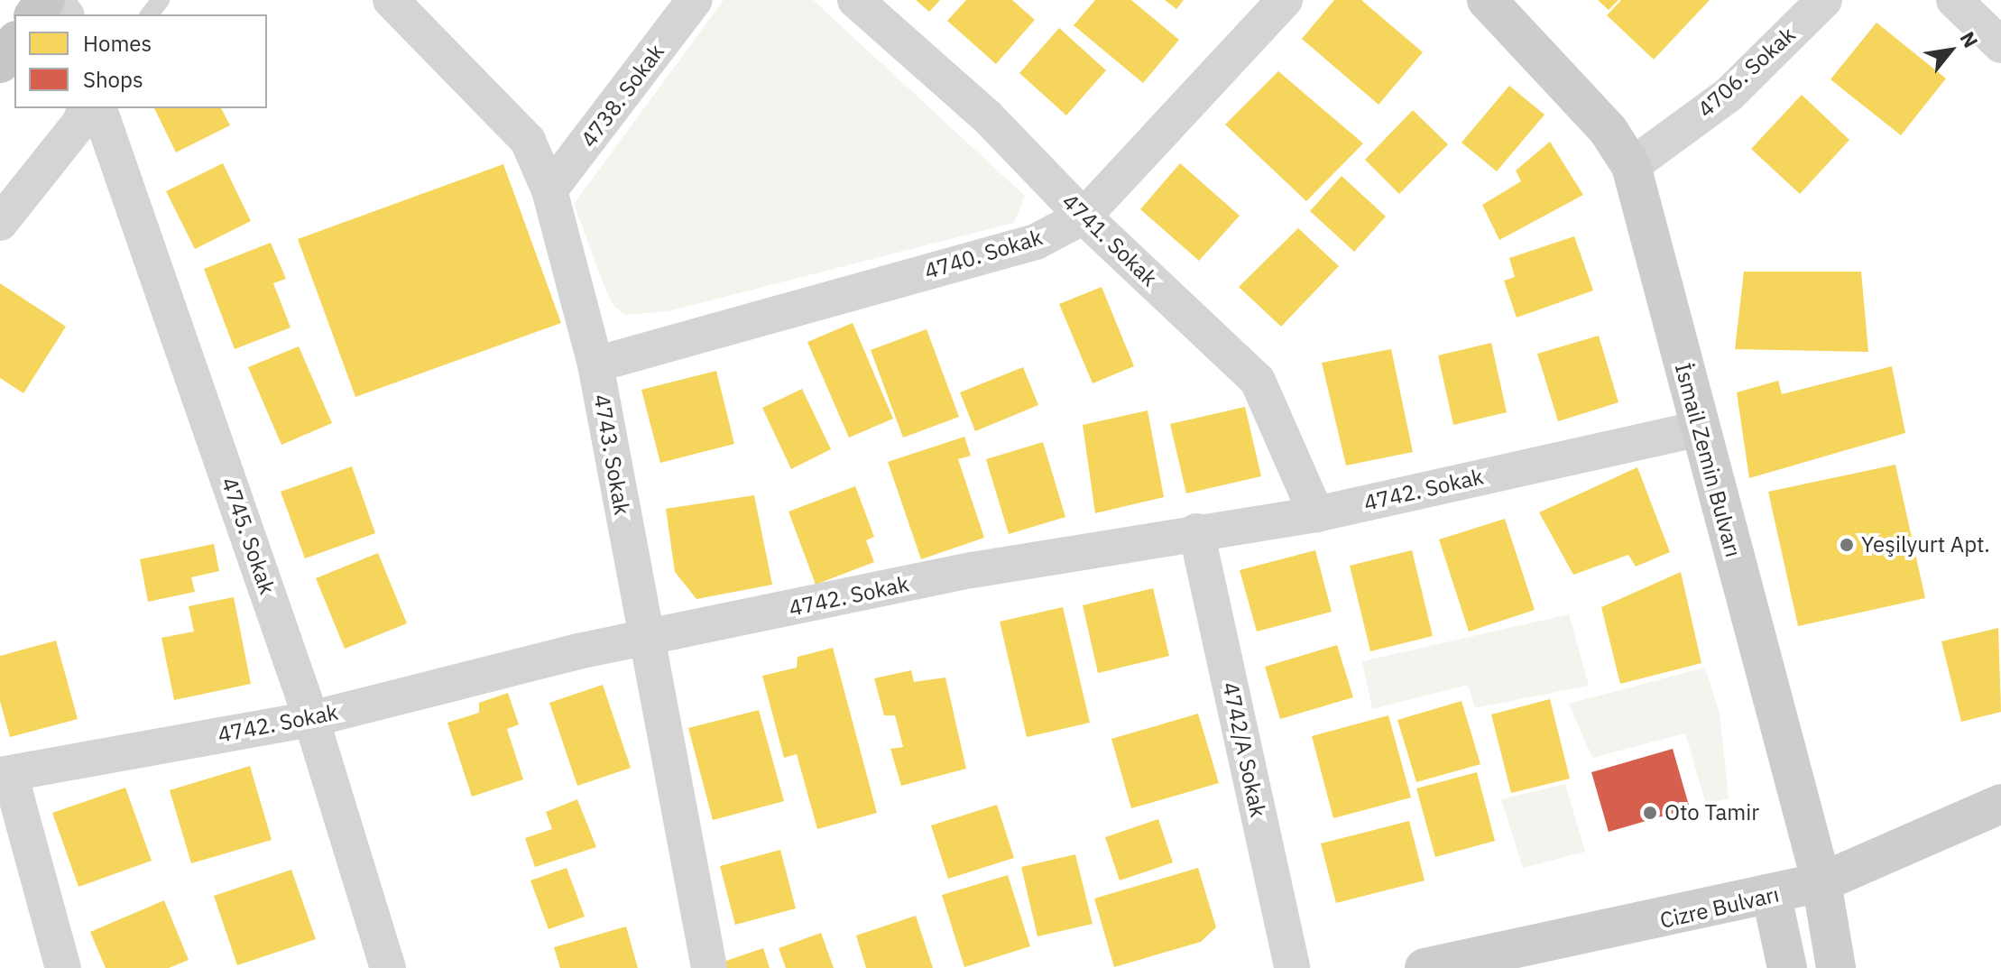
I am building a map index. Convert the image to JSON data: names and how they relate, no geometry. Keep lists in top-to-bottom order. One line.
{"streets":{"main road":["İsmail Zemin Bulvarı","Cizre Bulvarı"],"street":["4706. Sokak","4738. Sokak","4741. Sokak","4740. Sokak","4743. Sokak","4742. Sokak","4745. Sokak","4742/A Sokak"]},"crossings":[["4706. Sokak","İsmail Zemin Bulvarı"],["4738. Sokak","4743. Sokak"],["4741. Sokak","4740. Sokak"],["4741. Sokak","4742. Sokak"],["4740. Sokak","4743. Sokak"],["4743. Sokak","4742. Sokak"],["İsmail Zemin Bulvarı","4742. Sokak"],["İsmail Zemin Bulvarı","Cizre Bulvarı"],["4742. Sokak","4745. Sokak"],["4742. Sokak","4742/A Sokak"]],"places":["Yeşilyurt Apt.","Oto Tamir"],"legend":["Homes","Shops"],"north":"top right"}
